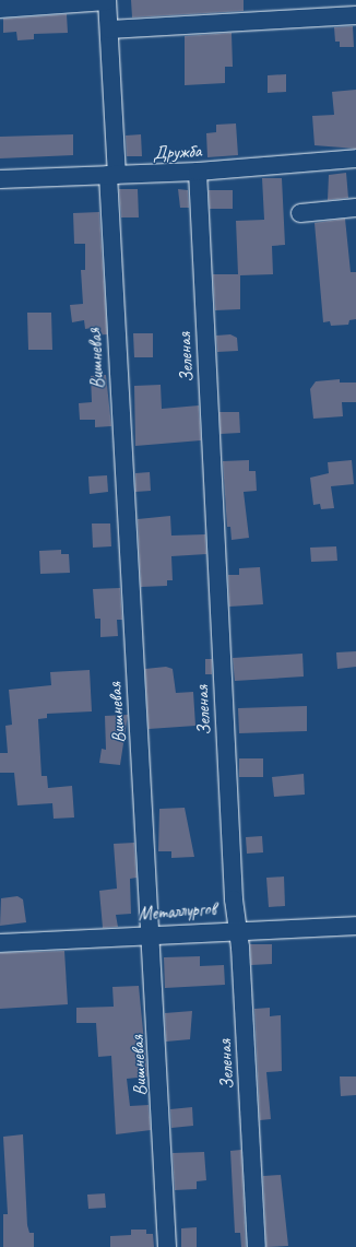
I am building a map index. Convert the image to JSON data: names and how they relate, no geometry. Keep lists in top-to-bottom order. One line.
{"streets":{"street":["Дружба","Зеленая","Вишневая","Металлургов"]},"crossings":[["Дружба","Зеленая"],["Дружба","Вишневая"],["Зеленая","Металлургов"],["Вишневая","Металлургов"]]}
